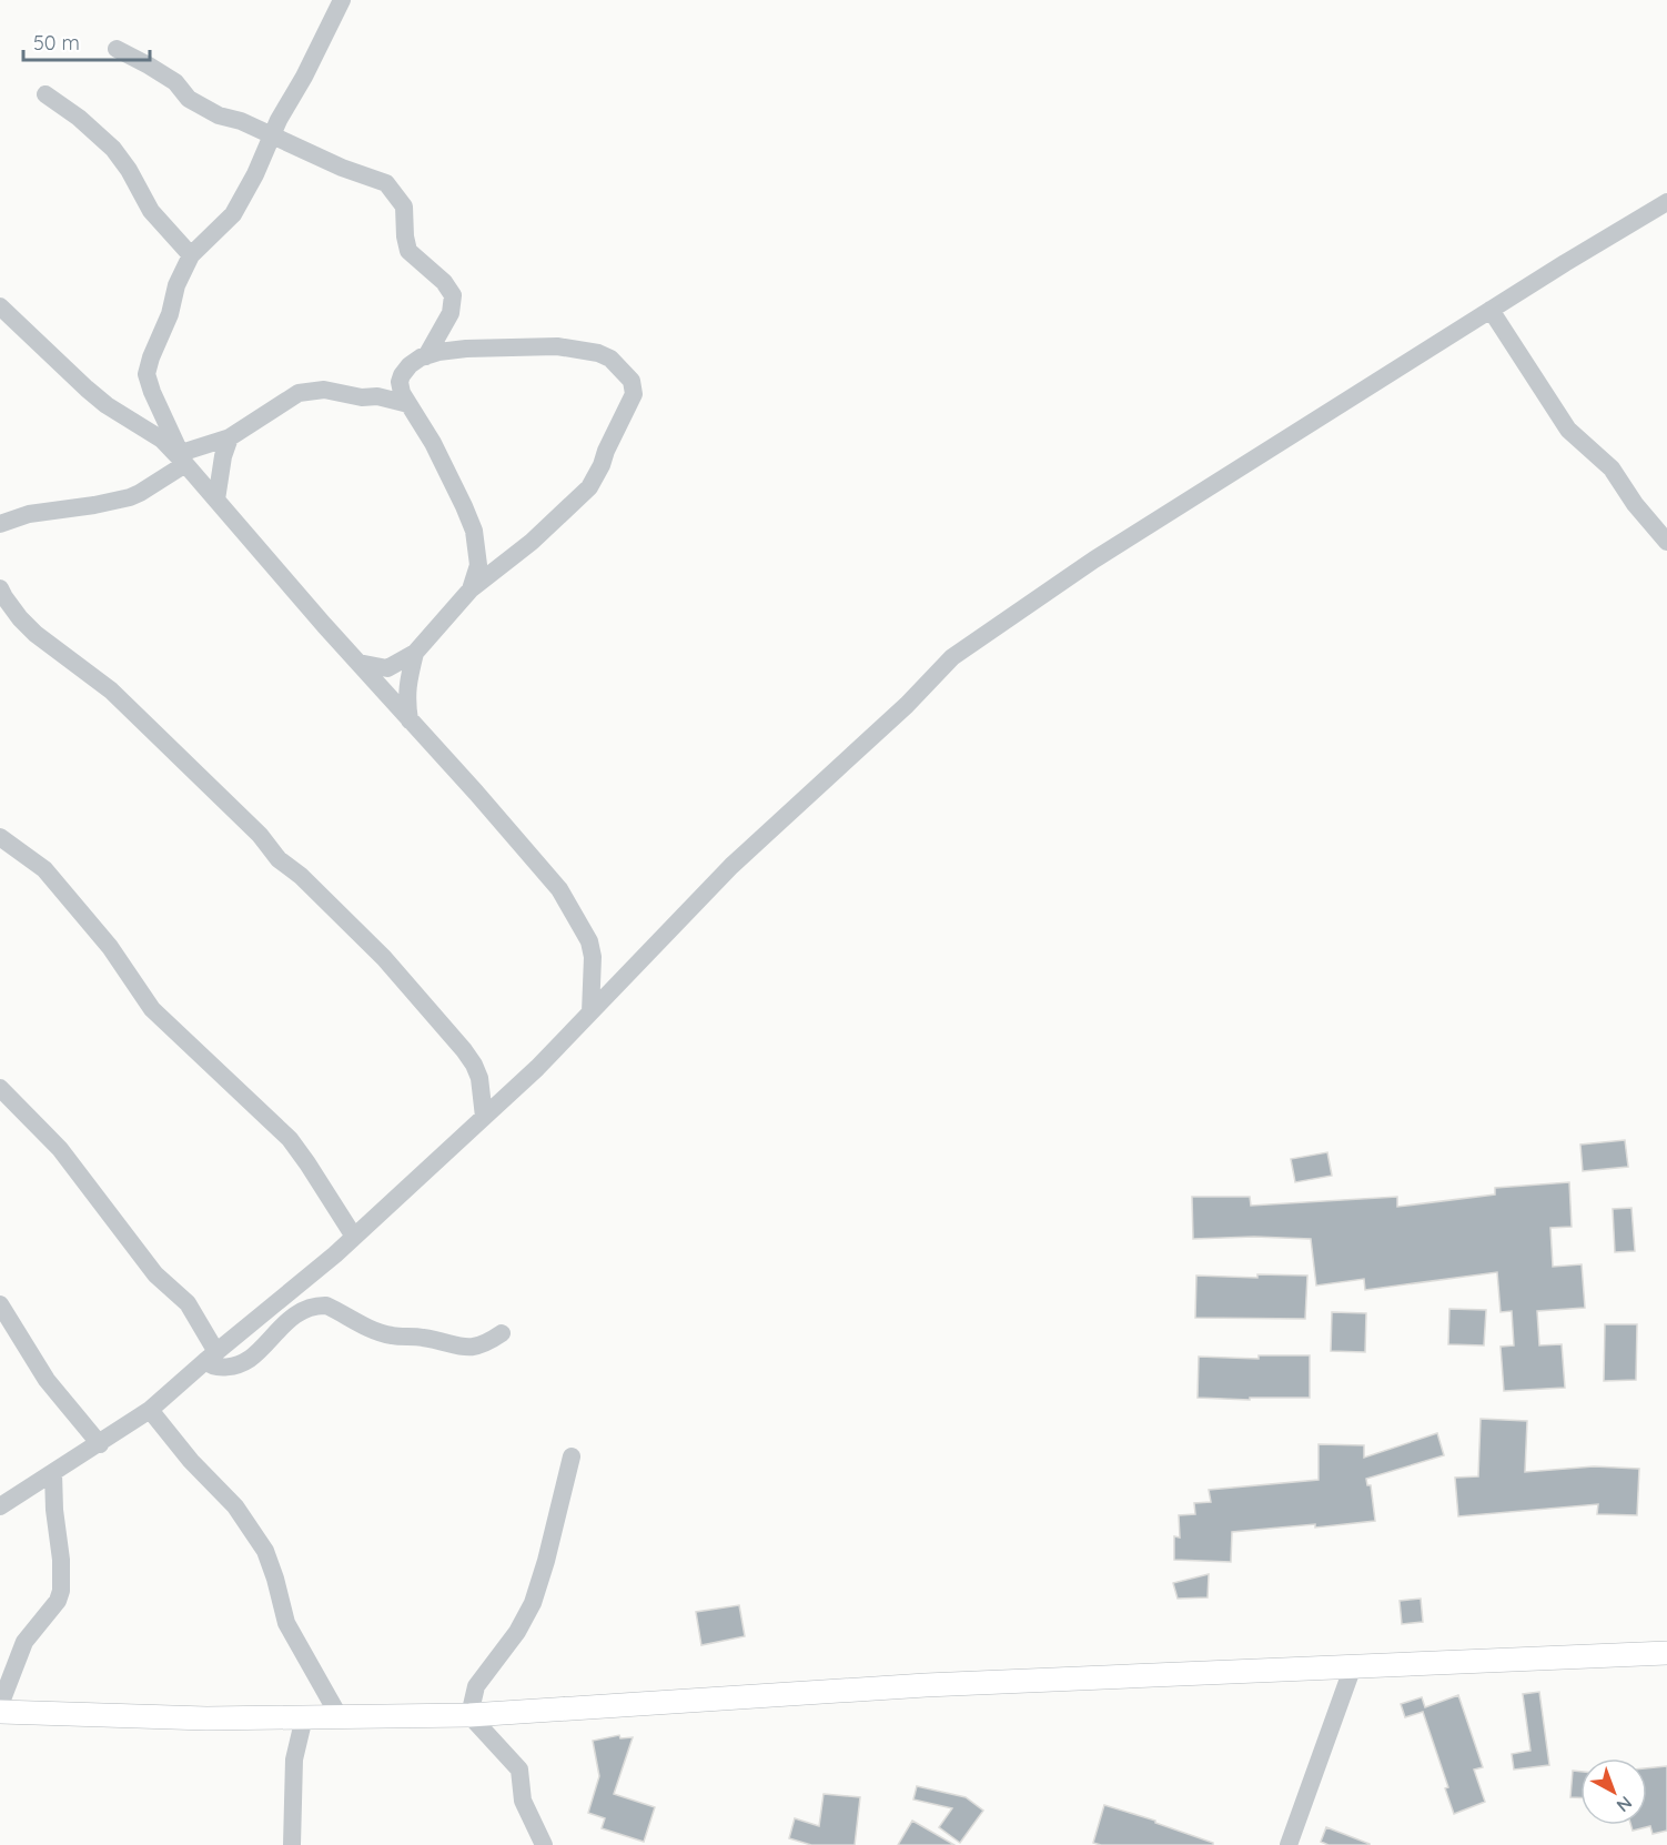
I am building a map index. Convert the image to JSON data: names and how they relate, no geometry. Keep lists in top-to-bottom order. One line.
{"scale_bar":"50 m","north":"bottom right"}
